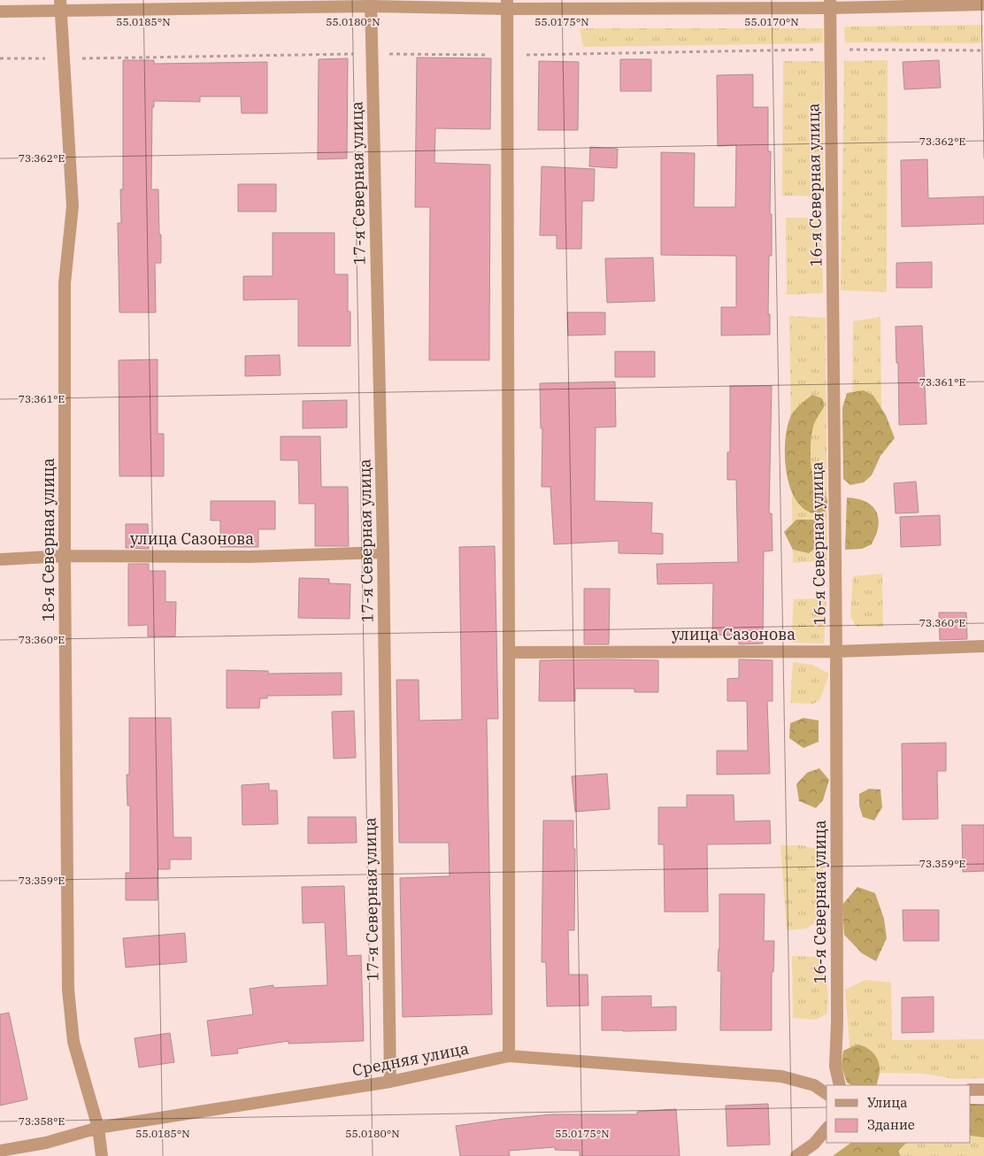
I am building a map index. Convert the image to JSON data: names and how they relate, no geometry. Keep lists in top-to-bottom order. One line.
{"streets":{"street":["17-я Северная улица","16-я Северная улица","улица Сазонова","18-я Северная улица","Средняя улица"]},"crossings":[["17-я Северная улица","улица Сазонова"],["17-я Северная улица","Средняя улица"],["16-я Северная улица","улица Сазонова"],["улица Сазонова","18-я Северная улица"],["18-я Северная улица","Средняя улица"]],"legend":["Улица","Здание"],"coordinates":["55.0185°N","55.0180°N","55.0175°N","55.0170°N","73.362°E","73.361°E","73.360°E","73.359°E","73.358°E"]}
